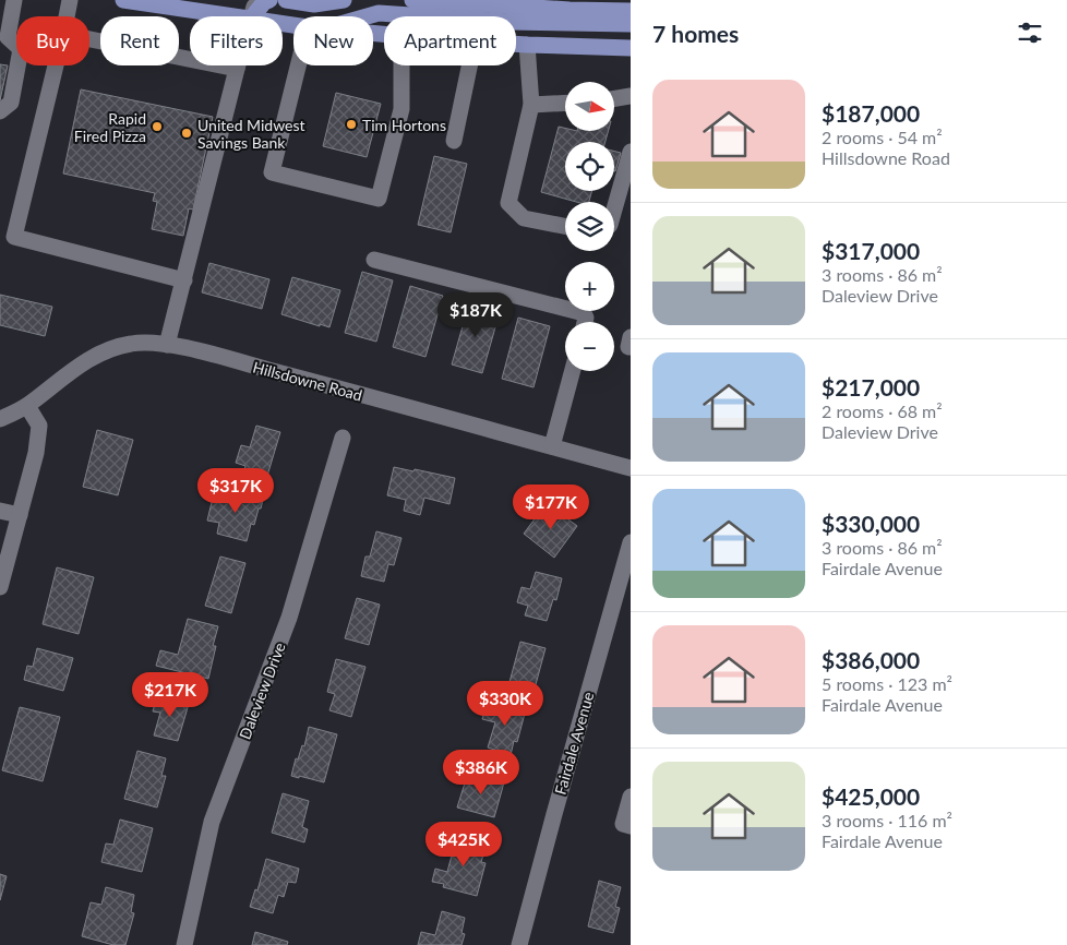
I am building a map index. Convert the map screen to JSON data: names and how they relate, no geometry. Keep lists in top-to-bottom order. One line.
{"streets":{"street":["Hillsdowne Road","Daleview Drive","Fairdale Avenue"]},"places":["Tim Hortons","Rapid Fired Pizza","United Midwest Savings Bank"],"north":"right","page":{"heading":"7 homes","chip":["Buy","Rent","Filters","New","Apartment"],"list":[{"name":"$187,000","note":"2 rooms · 54 m² · Hillsdowne Road"},{"name":"$317,000","note":"3 rooms · 86 m² · Daleview Drive"},{"name":"$217,000","note":"2 rooms · 68 m² · Daleview Drive"},{"name":"$330,000","note":"3 rooms · 86 m² · Fairdale Avenue"},{"name":"$386,000","note":"5 rooms · 123 m² · Fairdale Avenue"},{"name":"$425,000","note":"3 rooms · 116 m² · Fairdale Avenue"}],"map_buttons":["+","−"],"price":["$187K","$317K","$177K","$217K","$330K","$386K","$425K"]}}
